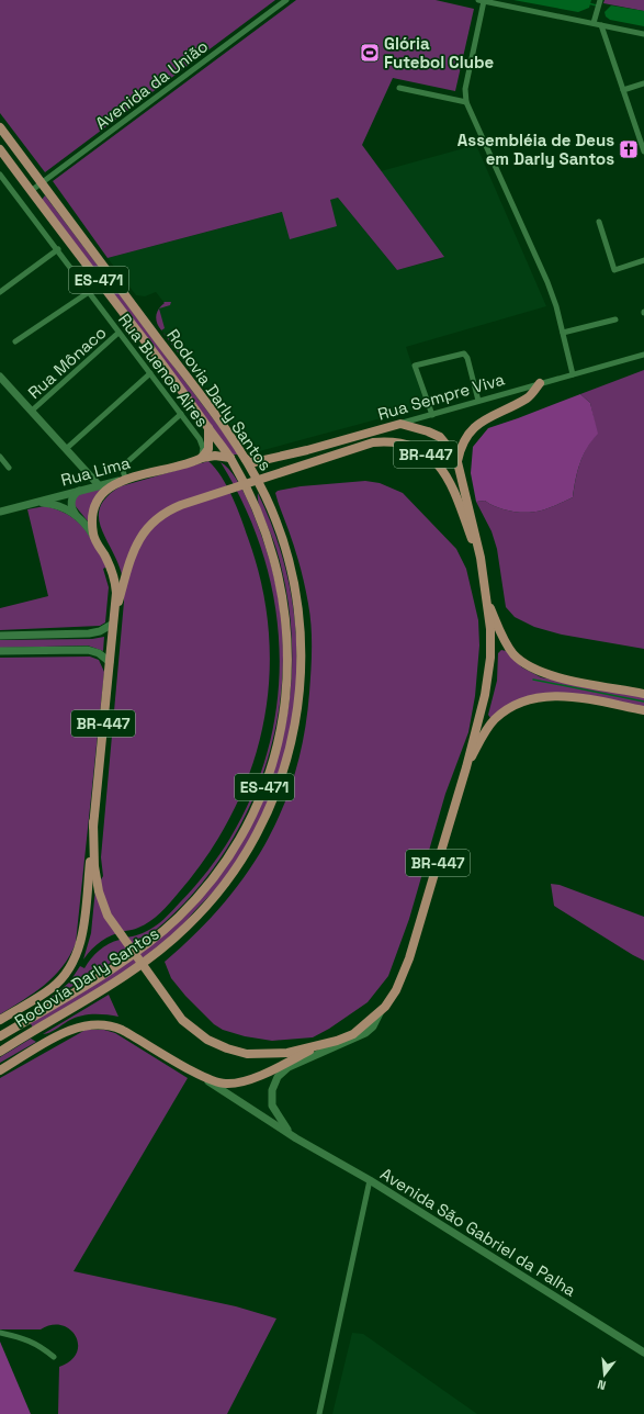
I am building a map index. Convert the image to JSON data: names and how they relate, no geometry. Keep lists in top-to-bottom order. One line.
{"streets":{"main road":["ES-471","Rua Sempre Viva","Rodovia Darly Santos","BR-447","Rua Lima","Avenida São Gabriel da Palha"],"street":["Avenida da União","Rua Mônaco","Rua Buenos Aires"]},"crossings":[["Avenida da União","Rodovia Darly Santos"],["Rua Mônaco","Rua Buenos Aires"],["Rua Buenos Aires","Rua Lima"],["Rua Sempre Viva","Rodovia Darly Santos"],["Rua Sempre Viva","BR-447"],["Rodovia Darly Santos","Rua Lima"],["BR-447","Avenida São Gabriel da Palha"]],"places":{"sports":["Glória Futebol Clube"],"church":["Assembléia de Deus em Darly Santos"]},"north":"bottom"}
